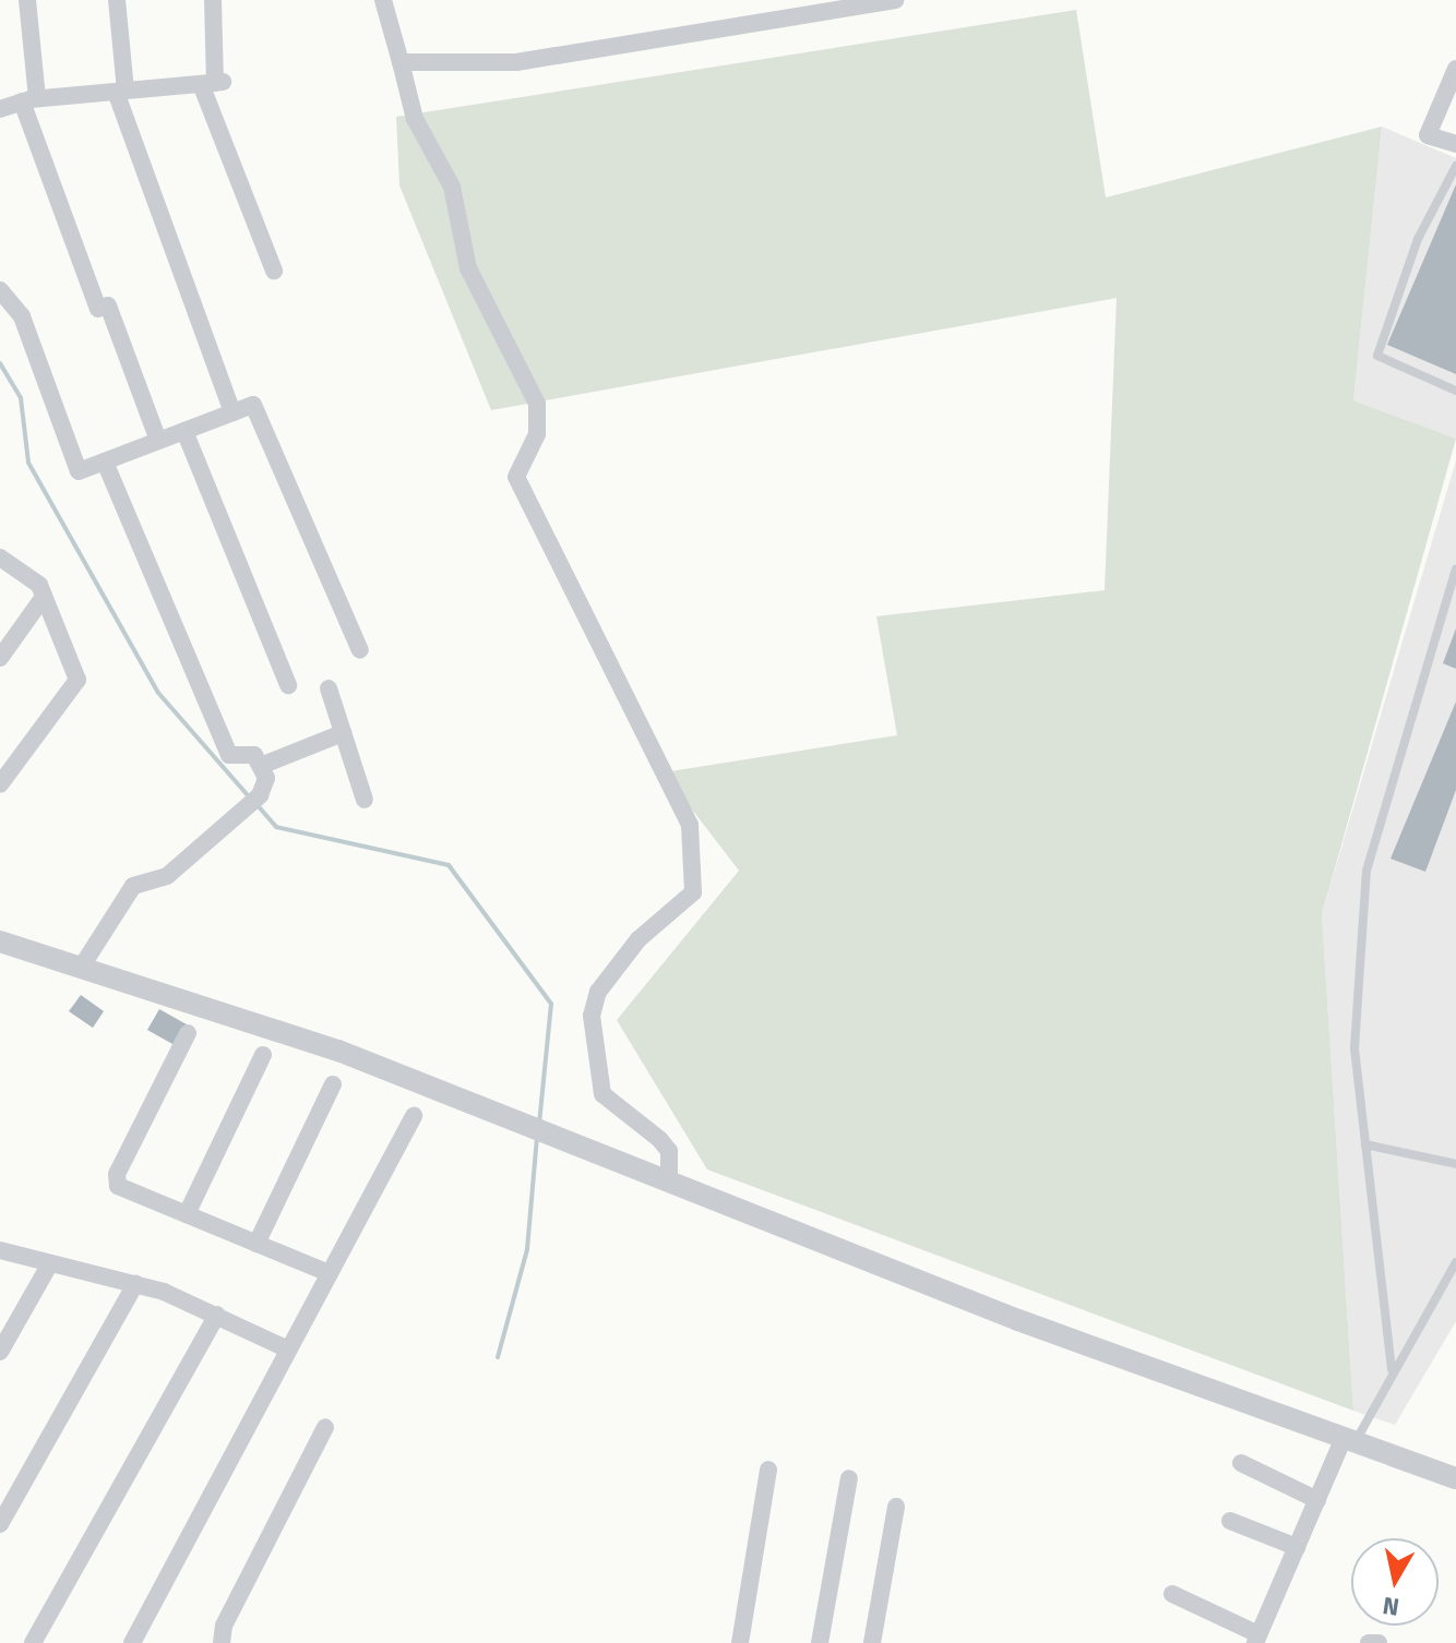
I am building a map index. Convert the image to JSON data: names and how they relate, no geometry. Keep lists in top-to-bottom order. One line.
{"north":"bottom"}
